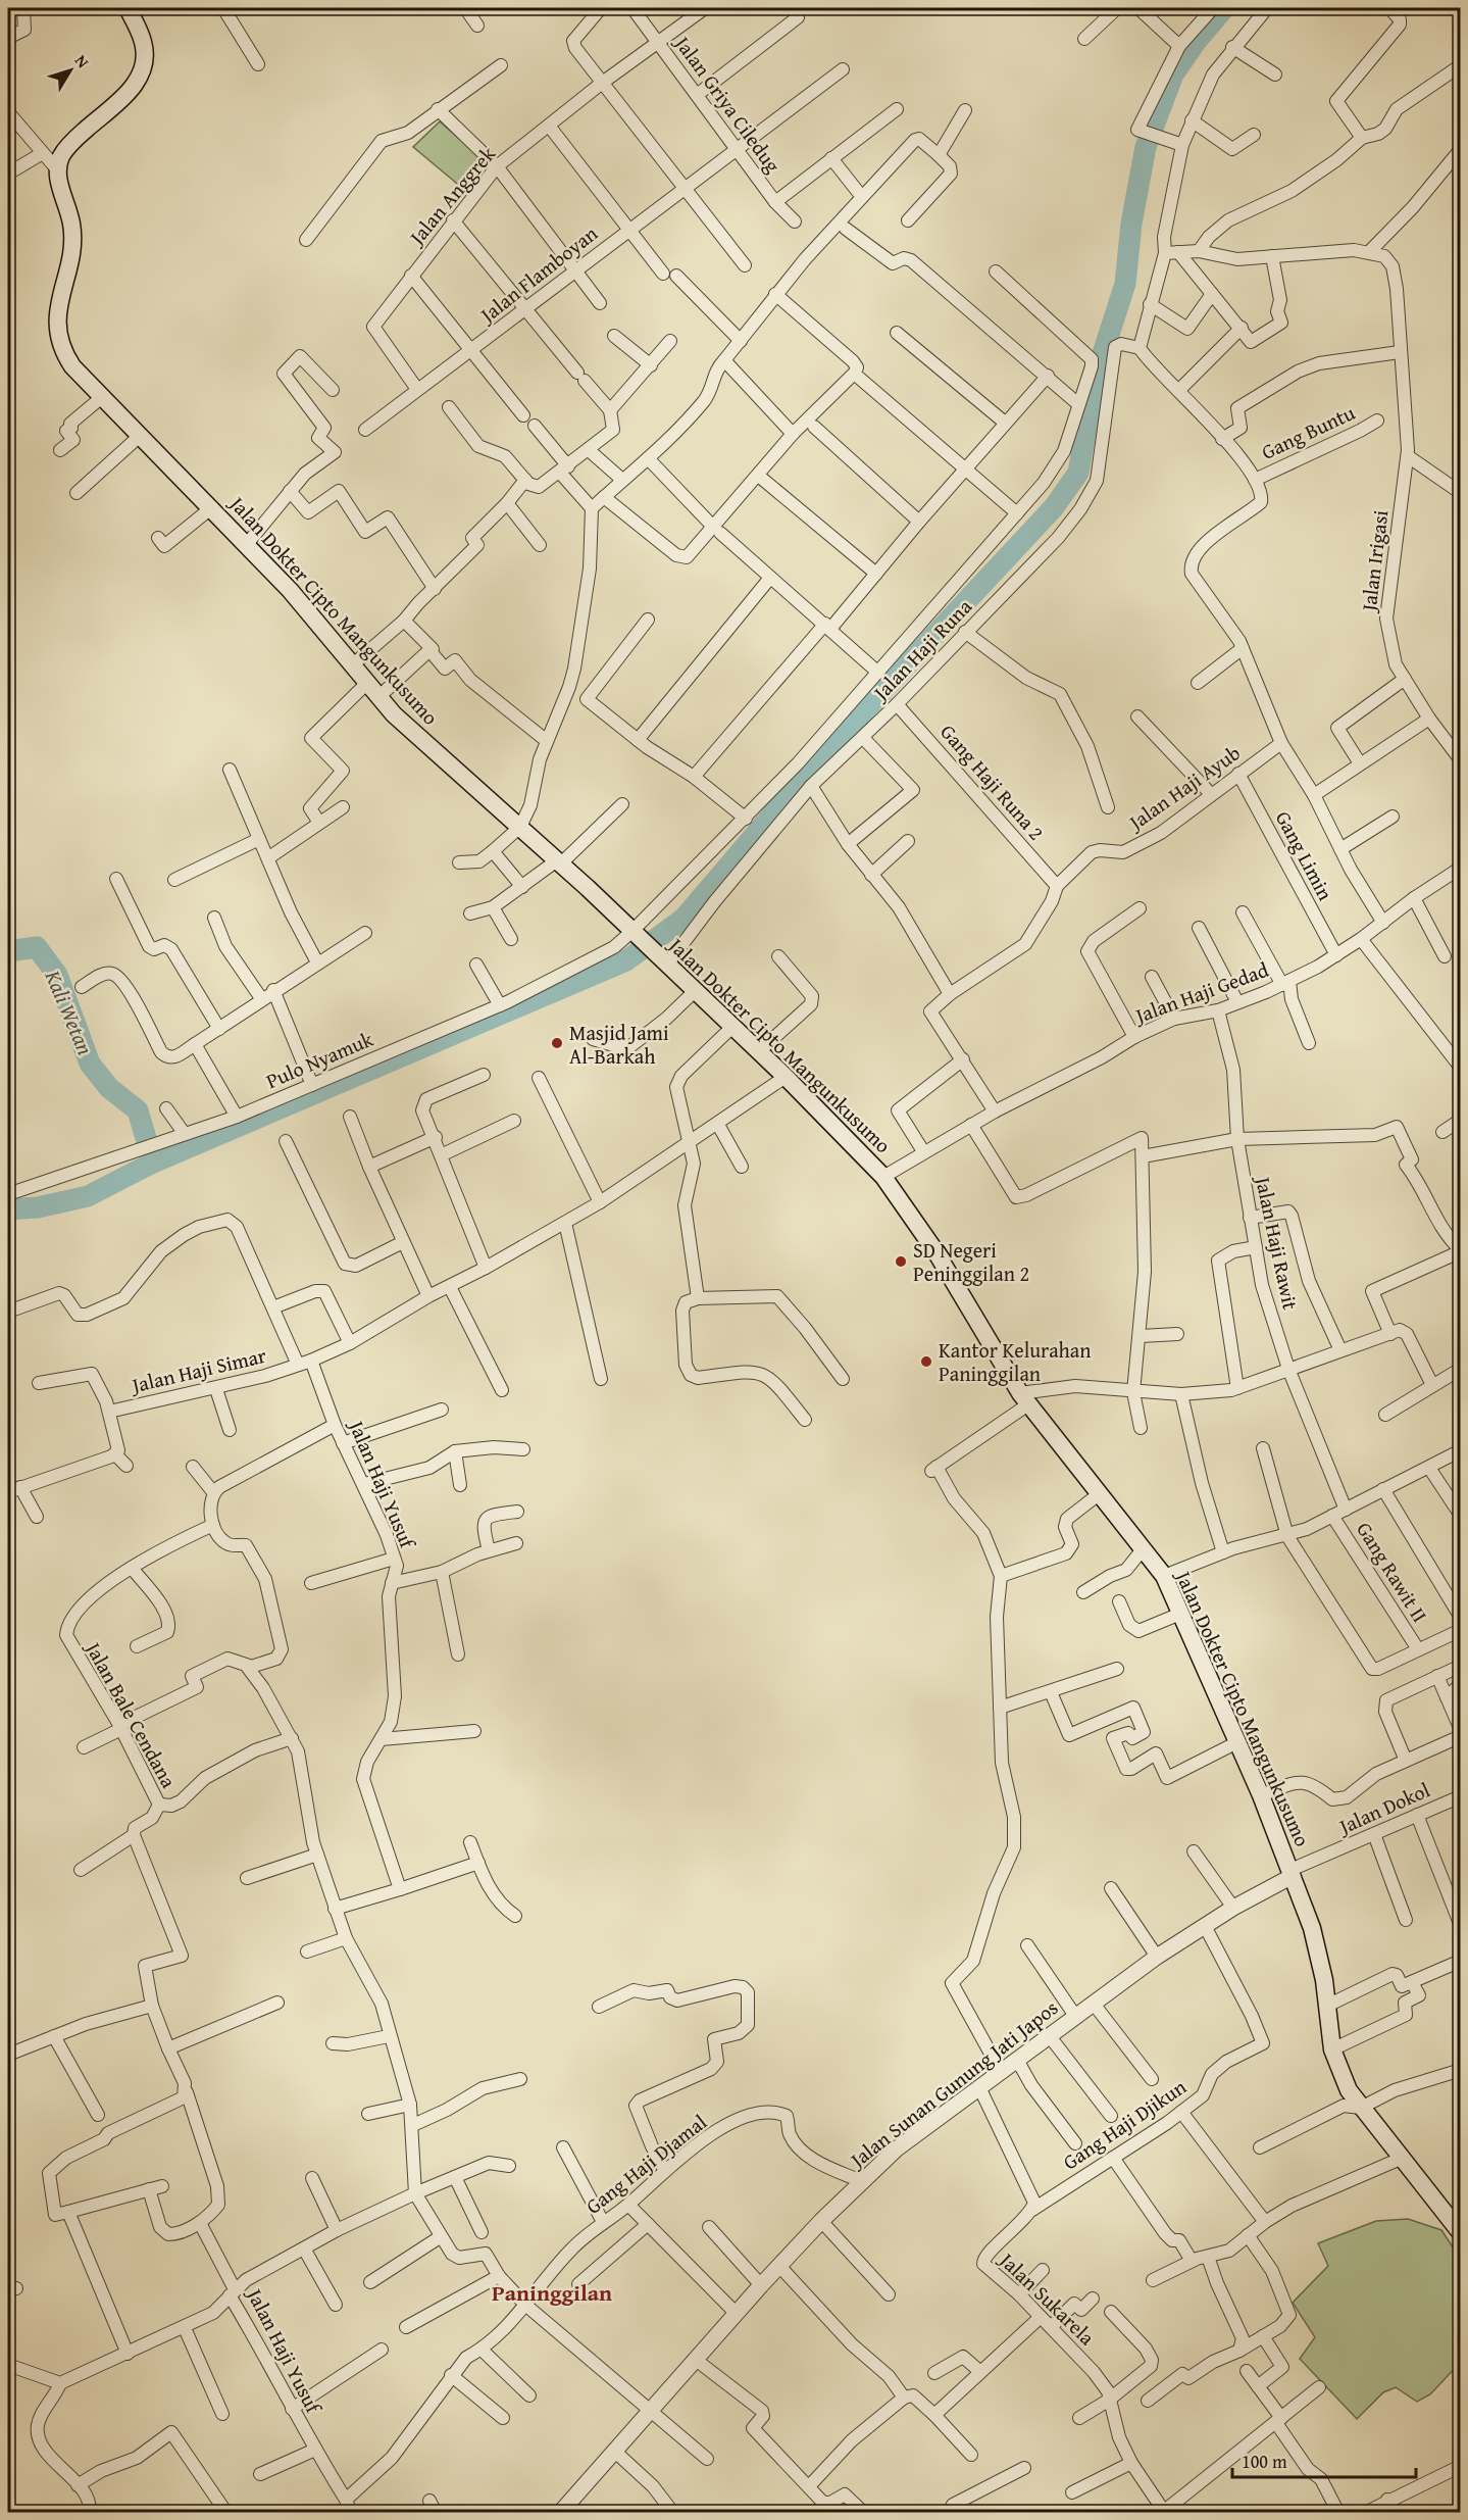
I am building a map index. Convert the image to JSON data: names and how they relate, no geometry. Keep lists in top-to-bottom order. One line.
{"streets":{"main road":["Jalan Dokter Cipto Mangunkusumo"],"street":["Jalan Griya Ciledug","Jalan Anggrek","Jalan Flamboyan","Gang Buntu","Jalan Irigasi","Jalan Haji Runa","Gang Haji Runa 2","Jalan Haji Ayub","Gang Limin","Jalan Haji Gedad","Pulo Nyamuk","Jalan Haji Rawit","Jalan Haji Simar","Jalan Haji Yusuf","Gang Rawit II","Jalan Bale Cendana","Jalan Dokol","Jalan Sunan Gunung Jati Japos","Gang Haji Djikun","Gang Haji Djamal","Jalan Sukarela"]},"crossings":[["Jalan Griya Ciledug","Jalan Anggrek"],["Jalan Griya Ciledug","Jalan Flamboyan"],["Jalan Anggrek","Jalan Flamboyan"],["Jalan Dokter Cipto Mangunkusumo","Jalan Haji Runa"],["Jalan Dokter Cipto Mangunkusumo","Jalan Haji Gedad"],["Jalan Dokter Cipto Mangunkusumo","Pulo Nyamuk"],["Jalan Dokter Cipto Mangunkusumo","Jalan Dokol"],["Jalan Dokter Cipto Mangunkusumo","Jalan Sunan Gunung Jati Japos"],["Jalan Haji Runa","Gang Haji Runa 2"],["Gang Haji Runa 2","Jalan Haji Ayub"],["Jalan Haji Ayub","Gang Limin"],["Jalan Haji Ayub","Jalan Haji Gedad"],["Gang Limin","Jalan Haji Gedad"],["Jalan Haji Gedad","Jalan Haji Rawit"],["Jalan Haji Simar","Jalan Haji Yusuf"],["Jalan Haji Yusuf","Gang Haji Djamal"],["Jalan Dokol","Jalan Sunan Gunung Jati Japos"],["Jalan Sunan Gunung Jati Japos","Gang Haji Djikun"],["Jalan Sunan Gunung Jati Japos","Gang Haji Djamal"],["Gang Haji Djikun","Jalan Sukarela"]],"districts":["Paninggilan"],"water":["Kali Wetan"],"places":["Masjid Jami Al-Barkah","SD Negeri Peninggilan 2","Kantor Kelurahan Paninggilan"],"scale_bar":"100 m","north":"top right"}
